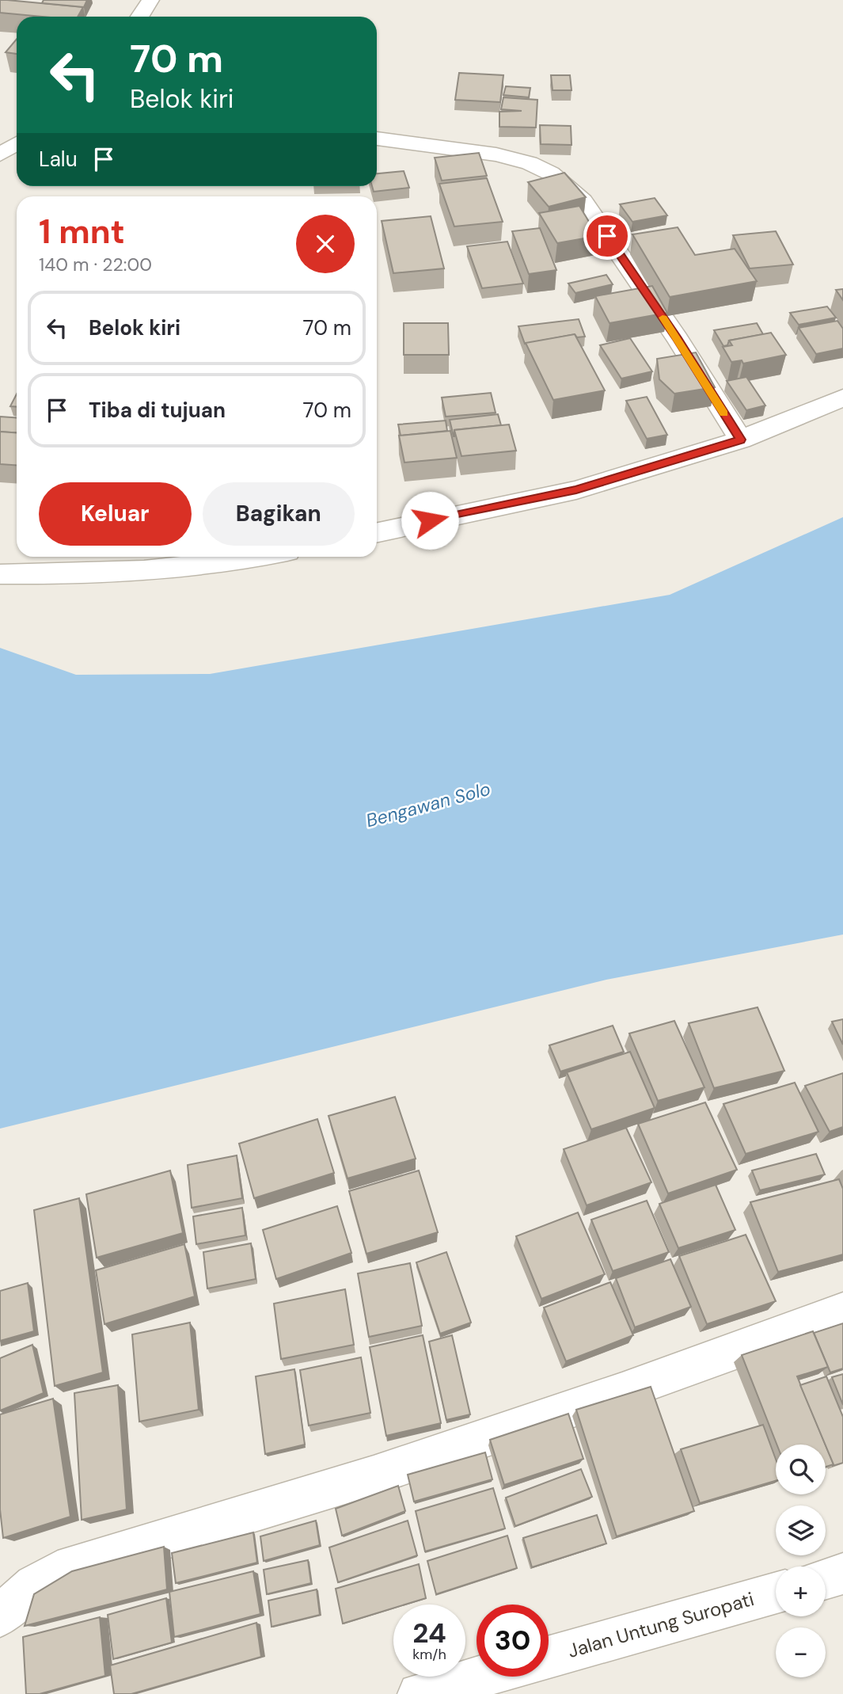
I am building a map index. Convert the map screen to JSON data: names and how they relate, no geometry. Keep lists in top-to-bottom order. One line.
{"streets":{"street":["Jalan Untung Suropati"]},"water":["Bengawan Solo"],"page":{"turn":["70 m","Belok kiri"],"then":"Lalu","heading":["1 mnt","140 m · 22:00"],"list":[{"name":"Belok kiri","value":"70 m"},{"name":"Tiba di tujuan","value":"70 m"}],"buttons":["Keluar","Bagikan"],"map_buttons":["+","−"],"speed":"24 km/h","limit":"30"}}
